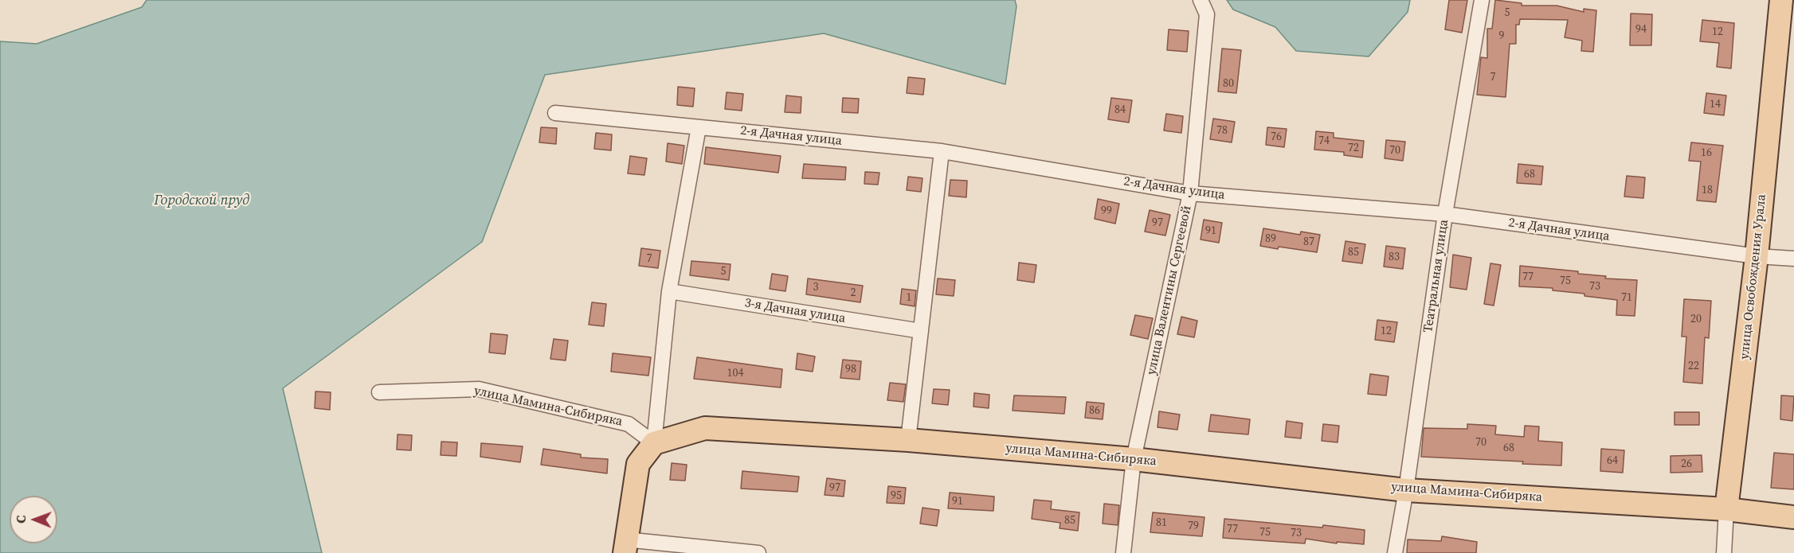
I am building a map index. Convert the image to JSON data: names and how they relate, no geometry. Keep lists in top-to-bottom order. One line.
{"streets":{"main road":["улица Освобождения Урала","улица Мамина-Сибиряка"],"street":["2-я Дачная улица","Театральная улица","улица Валентины Сергеевой","3-я Дачная улица"]},"crossings":[["2-я Дачная улица","Театральная улица"],["2-я Дачная улица","улица Освобождения Урала"],["2-я Дачная улица","улица Валентины Сергеевой"],["Театральная улица","улица Мамина-Сибиряка"],["улица Освобождения Урала","улица Мамина-Сибиряка"],["улица Валентины Сергеевой","улица Мамина-Сибиряка"]],"water":["Городской пруд"],"house_numbers":["5","94","12","9","7","80","14","84","78","76","74","72","70","16","68","18","99","97","91","89","87","85","83","7","5","77","75","73","3","2","1","71","20","12","22","98","104","86","70","68","64","26","97","95","91","85","81","79","77","75","73"],"north":"left"}
